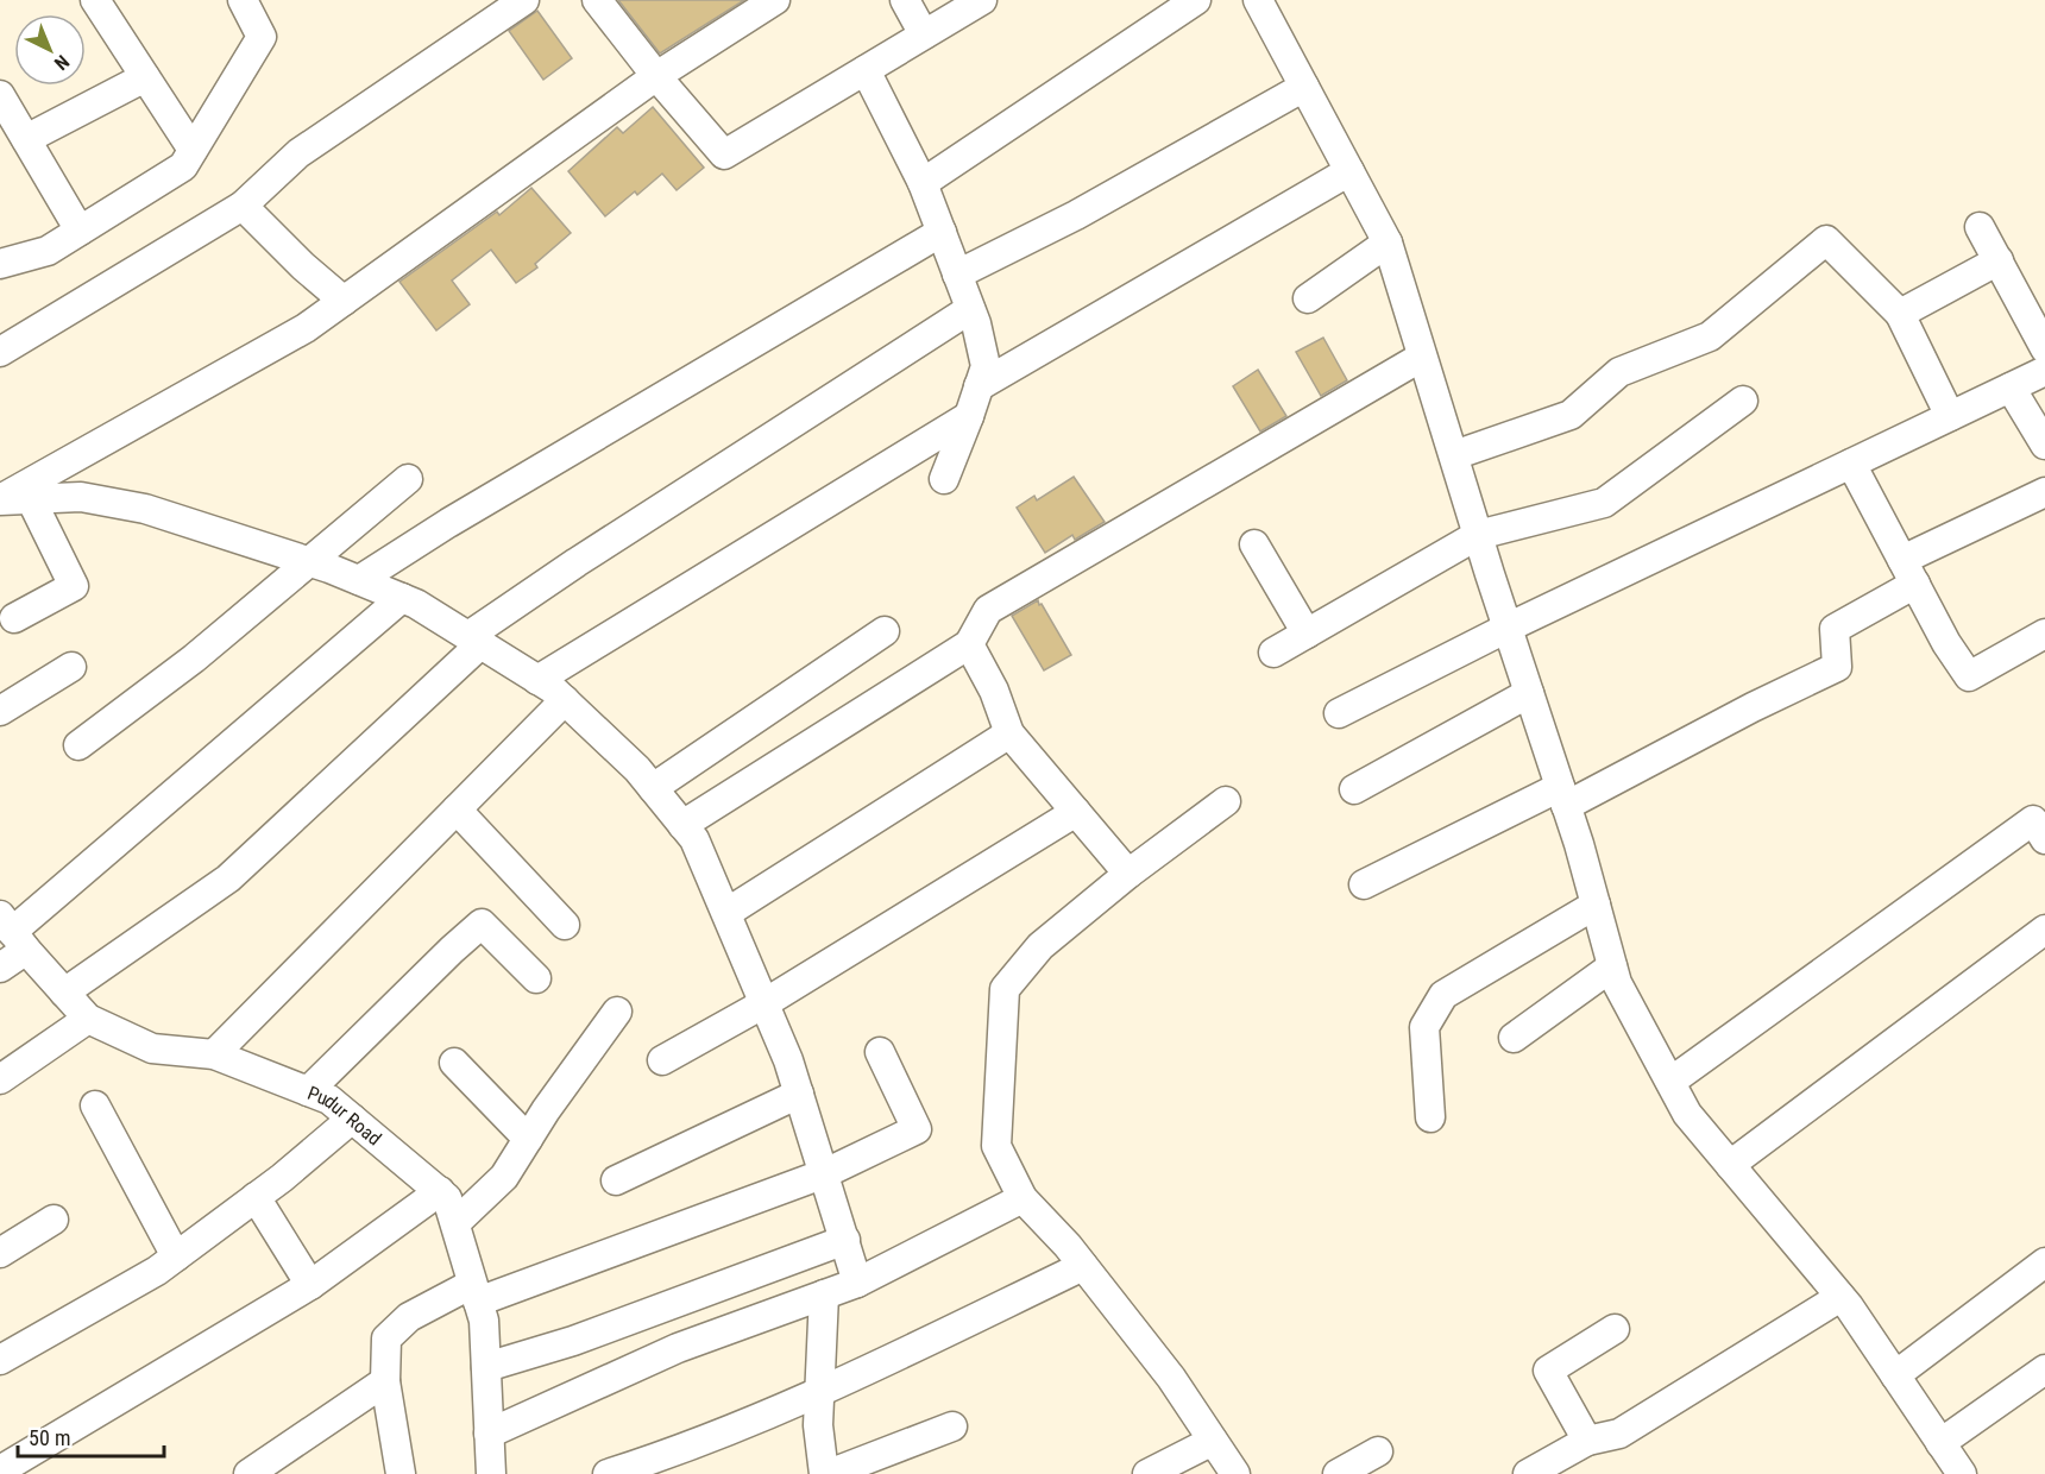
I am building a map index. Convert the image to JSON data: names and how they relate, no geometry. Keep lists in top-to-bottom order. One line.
{"streets":{"street":["Pudur Road"]},"scale_bar":"50 m","north":"bottom right"}
